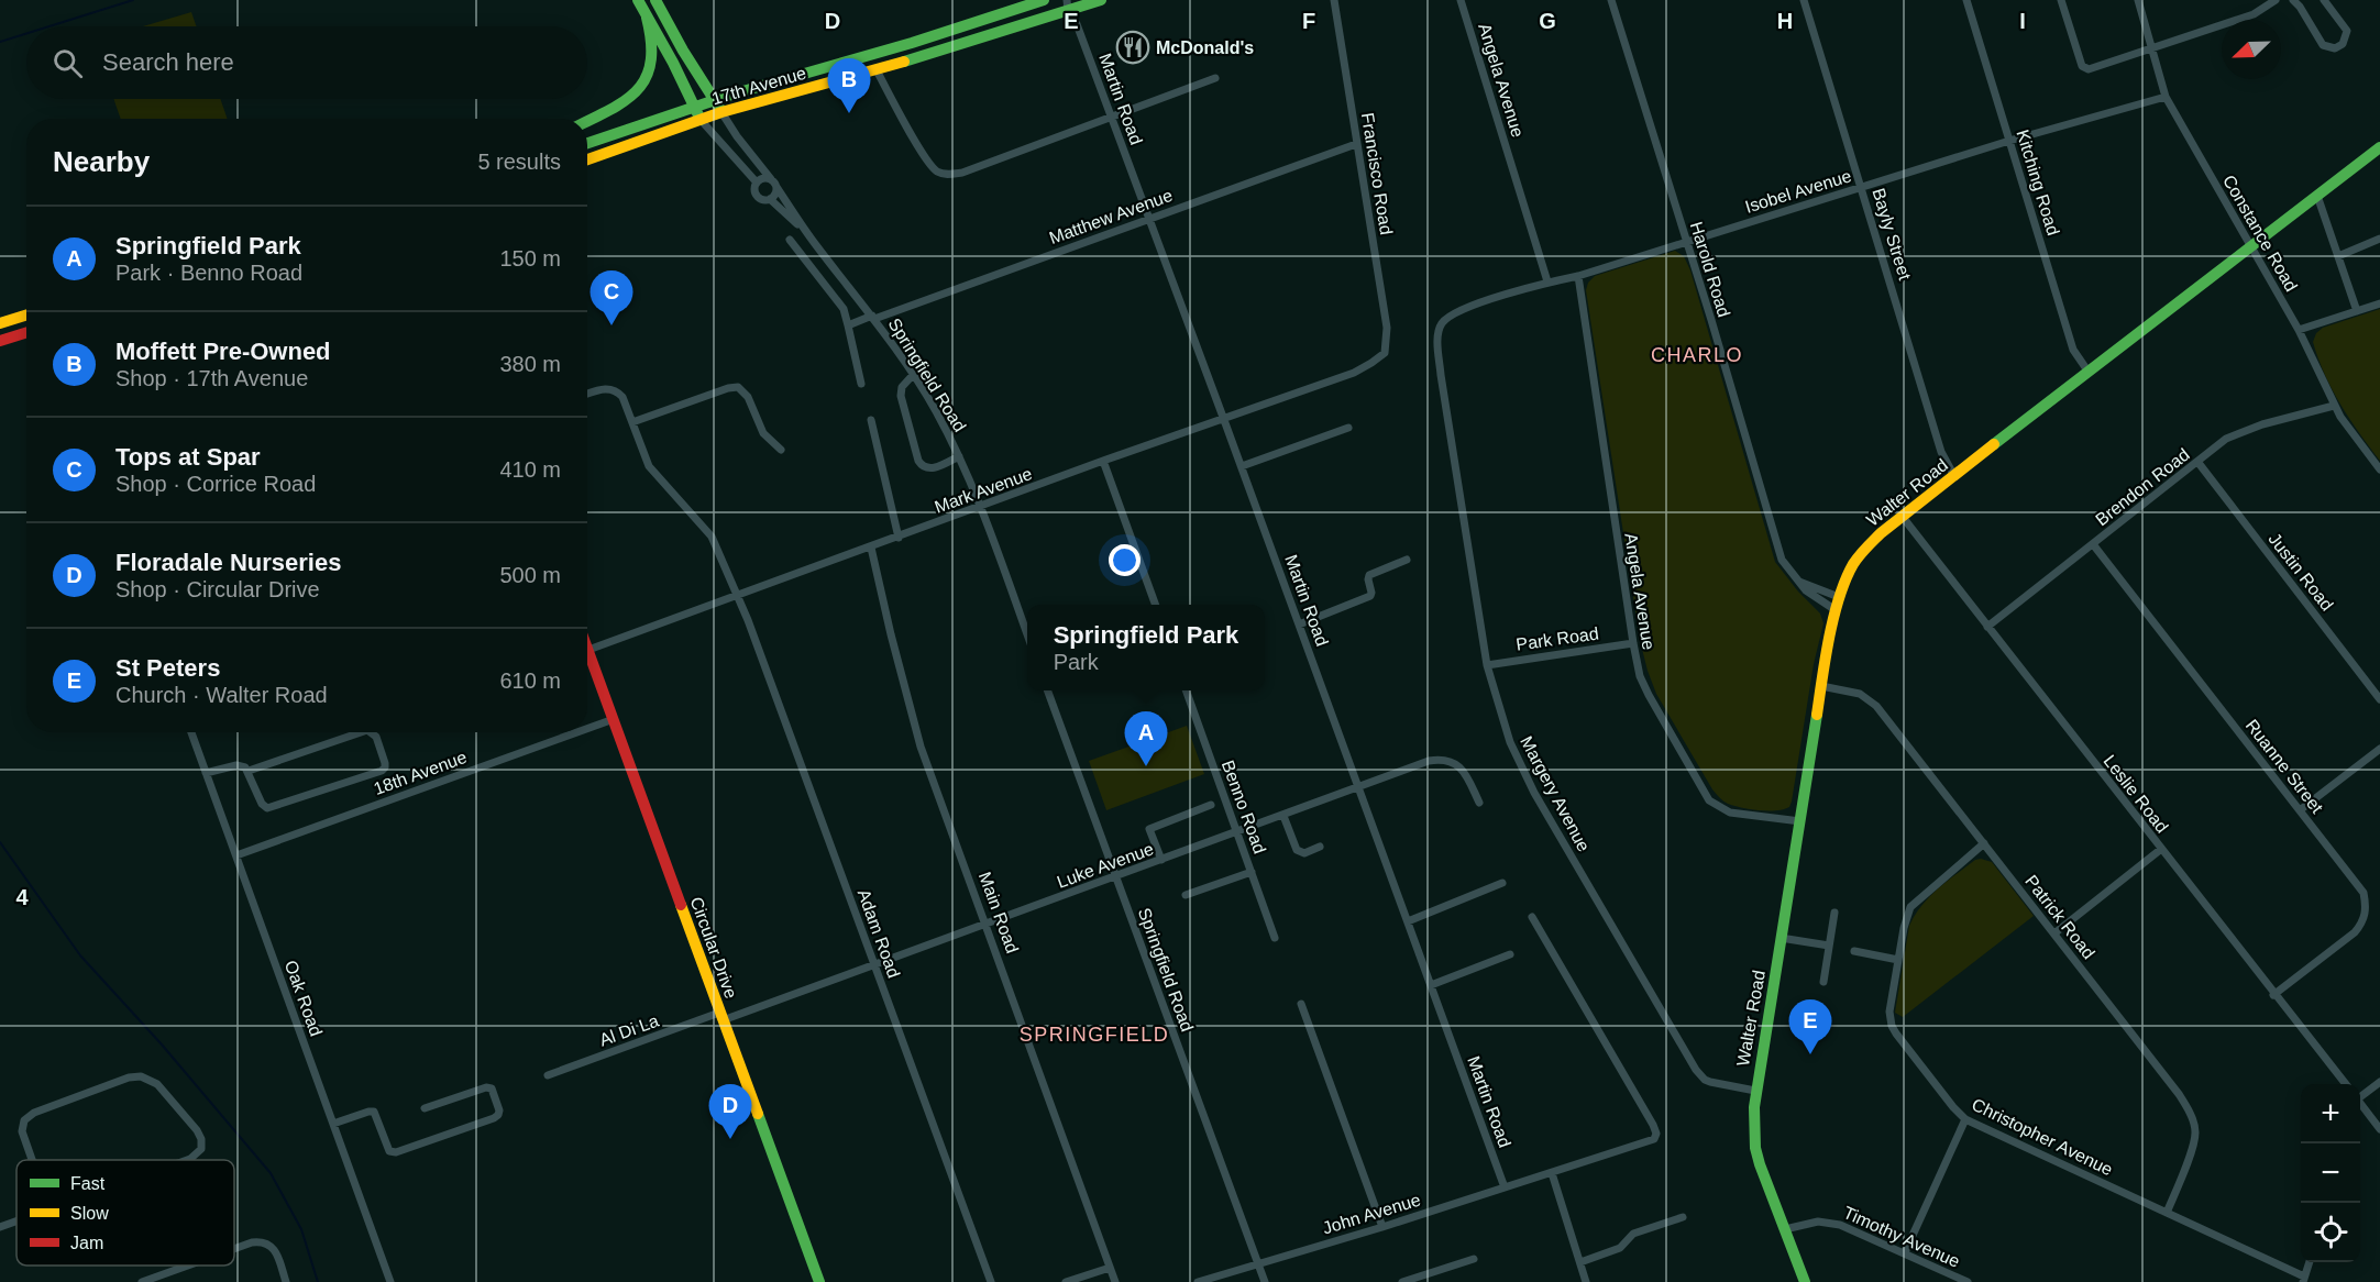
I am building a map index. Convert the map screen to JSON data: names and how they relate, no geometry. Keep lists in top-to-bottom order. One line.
{"streets":{"street":["Angela Avenue","17th Avenue","Martin Road","Francisco Road","Kitching Road","Isobel Avenue","Matthew Avenue","Constance Road","Bayly Street","Harold Road","Springfield Road","Brendon Road","Mark Avenue","Walter Road","Justin Road","Park Road","Ruanne Street","18th Avenue","Margery Avenue","Leslie Road","Benno Road","Luke Avenue","Main Road","Patrick Road","Adam Road","Circular Drive","Oak Road","Al Di La","Christopher Avenue","John Avenue","Timothy Avenue"]},"crossings":[["Angela Avenue","Isobel Avenue"],["Angela Avenue","Walter Road"],["Angela Avenue","Park Road"],["17th Avenue","Martin Road"],["Martin Road","Matthew Avenue"],["Martin Road","Mark Avenue"],["Martin Road","Luke Avenue"],["Martin Road","John Avenue"],["Francisco Road","Matthew Avenue"],["Francisco Road","Mark Avenue"],["Kitching Road","Isobel Avenue"],["Kitching Road","Walter Road"],["Isobel Avenue","Constance Road"],["Isobel Avenue","Bayly Street"],["Isobel Avenue","Harold Road"],["Isobel Avenue","Margery Avenue"],["Matthew Avenue","Springfield Road"],["Constance Road","Brendon Road"],["Constance Road","Walter Road"],["Bayly Street","Walter Road"],["Harold Road","Walter Road"],["Springfield Road","Mark Avenue"],["Springfield Road","Luke Avenue"],["Springfield Road","John Avenue"],["Brendon Road","Justin Road"],["Brendon Road","Ruanne Street"],["Brendon Road","Leslie Road"],["Mark Avenue","Main Road"],["Mark Avenue","Adam Road"],["Mark Avenue","Circular Drive"],["Walter Road","Margery Avenue"],["Walter Road","Leslie Road"],["Walter Road","Patrick Road"],["Walter Road","Timothy Avenue"],["Park Road","Margery Avenue"],["Ruanne Street","Leslie Road"],["18th Avenue","Circular Drive"],["18th Avenue","Oak Road"],["Benno Road","Luke Avenue"],["Luke Avenue","Main Road"],["Luke Avenue","Adam Road"],["Luke Avenue","Circular Drive"],["Luke Avenue","Al Di La"],["Patrick Road","Christopher Avenue"],["Circular Drive","Al Di La"]],"districts":["CHARLO","SPRINGFIELD"],"places":{"restaurant":["McDonald's"]},"legend":["Fast","Slow","Jam"],"north":"bottom left","page":{"search":"Search here","pins":["B","C","A","E","D"],"heading":["Nearby","5 results"],"list":[{"mark":"A","name":"Springfield Park","note":"Park · Benno Road","value":"150 m"},{"mark":"B","name":"Moffett Pre-Owned","note":"Shop · 17th Avenue","value":"380 m"},{"mark":"C","name":"Tops at Spar","note":"Shop · Corrice Road","value":"410 m"},{"mark":"D","name":"Floradale Nurseries","note":"Shop · Circular Drive","value":"500 m"},{"mark":"E","name":"St Peters","note":"Church · Walter Road","value":"610 m"}],"popup":["Springfield Park","Park"],"map_buttons":["+","−"]},"grid":{"columns":["D","E","F","G","H","I"],"rows":["4"]}}
